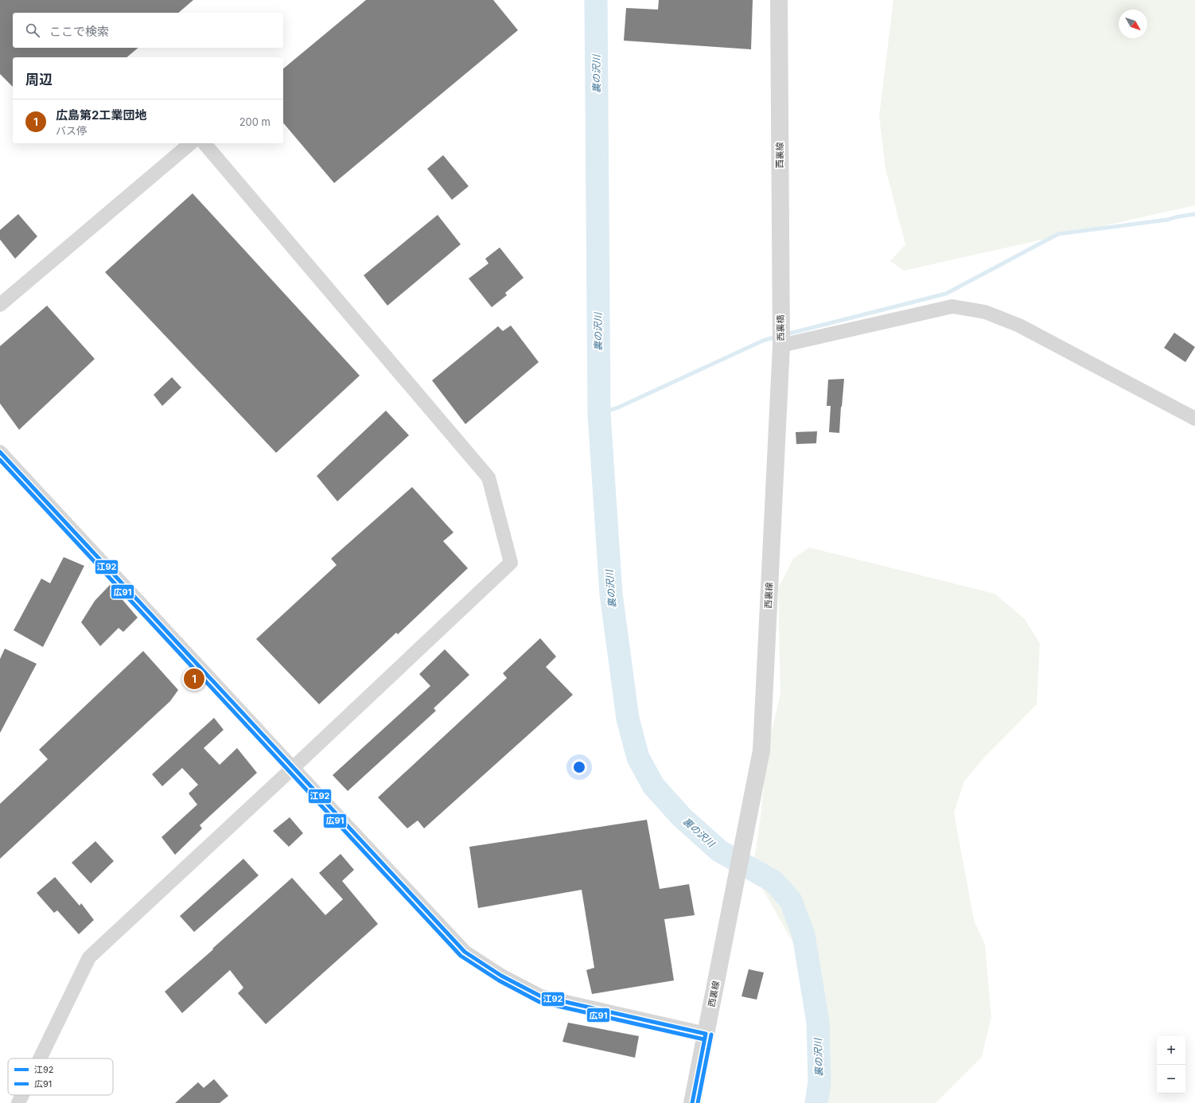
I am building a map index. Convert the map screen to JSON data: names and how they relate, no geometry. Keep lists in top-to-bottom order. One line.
{"streets":{"street":["西裏線","西裏橋"]},"crossings":[["西裏線","西裏橋"]],"water":["裏の沢川"],"lines":["transit line 江92","transit line 広91"],"legend":["江92","広91"],"north":"bottom right","page":{"search":"ここで検索","heading":"周辺","list":[{"mark":"1","name":"広島第2工業団地","note":"バス停","value":"200 m"}],"pins":"1","map_buttons":["+","−"]}}
